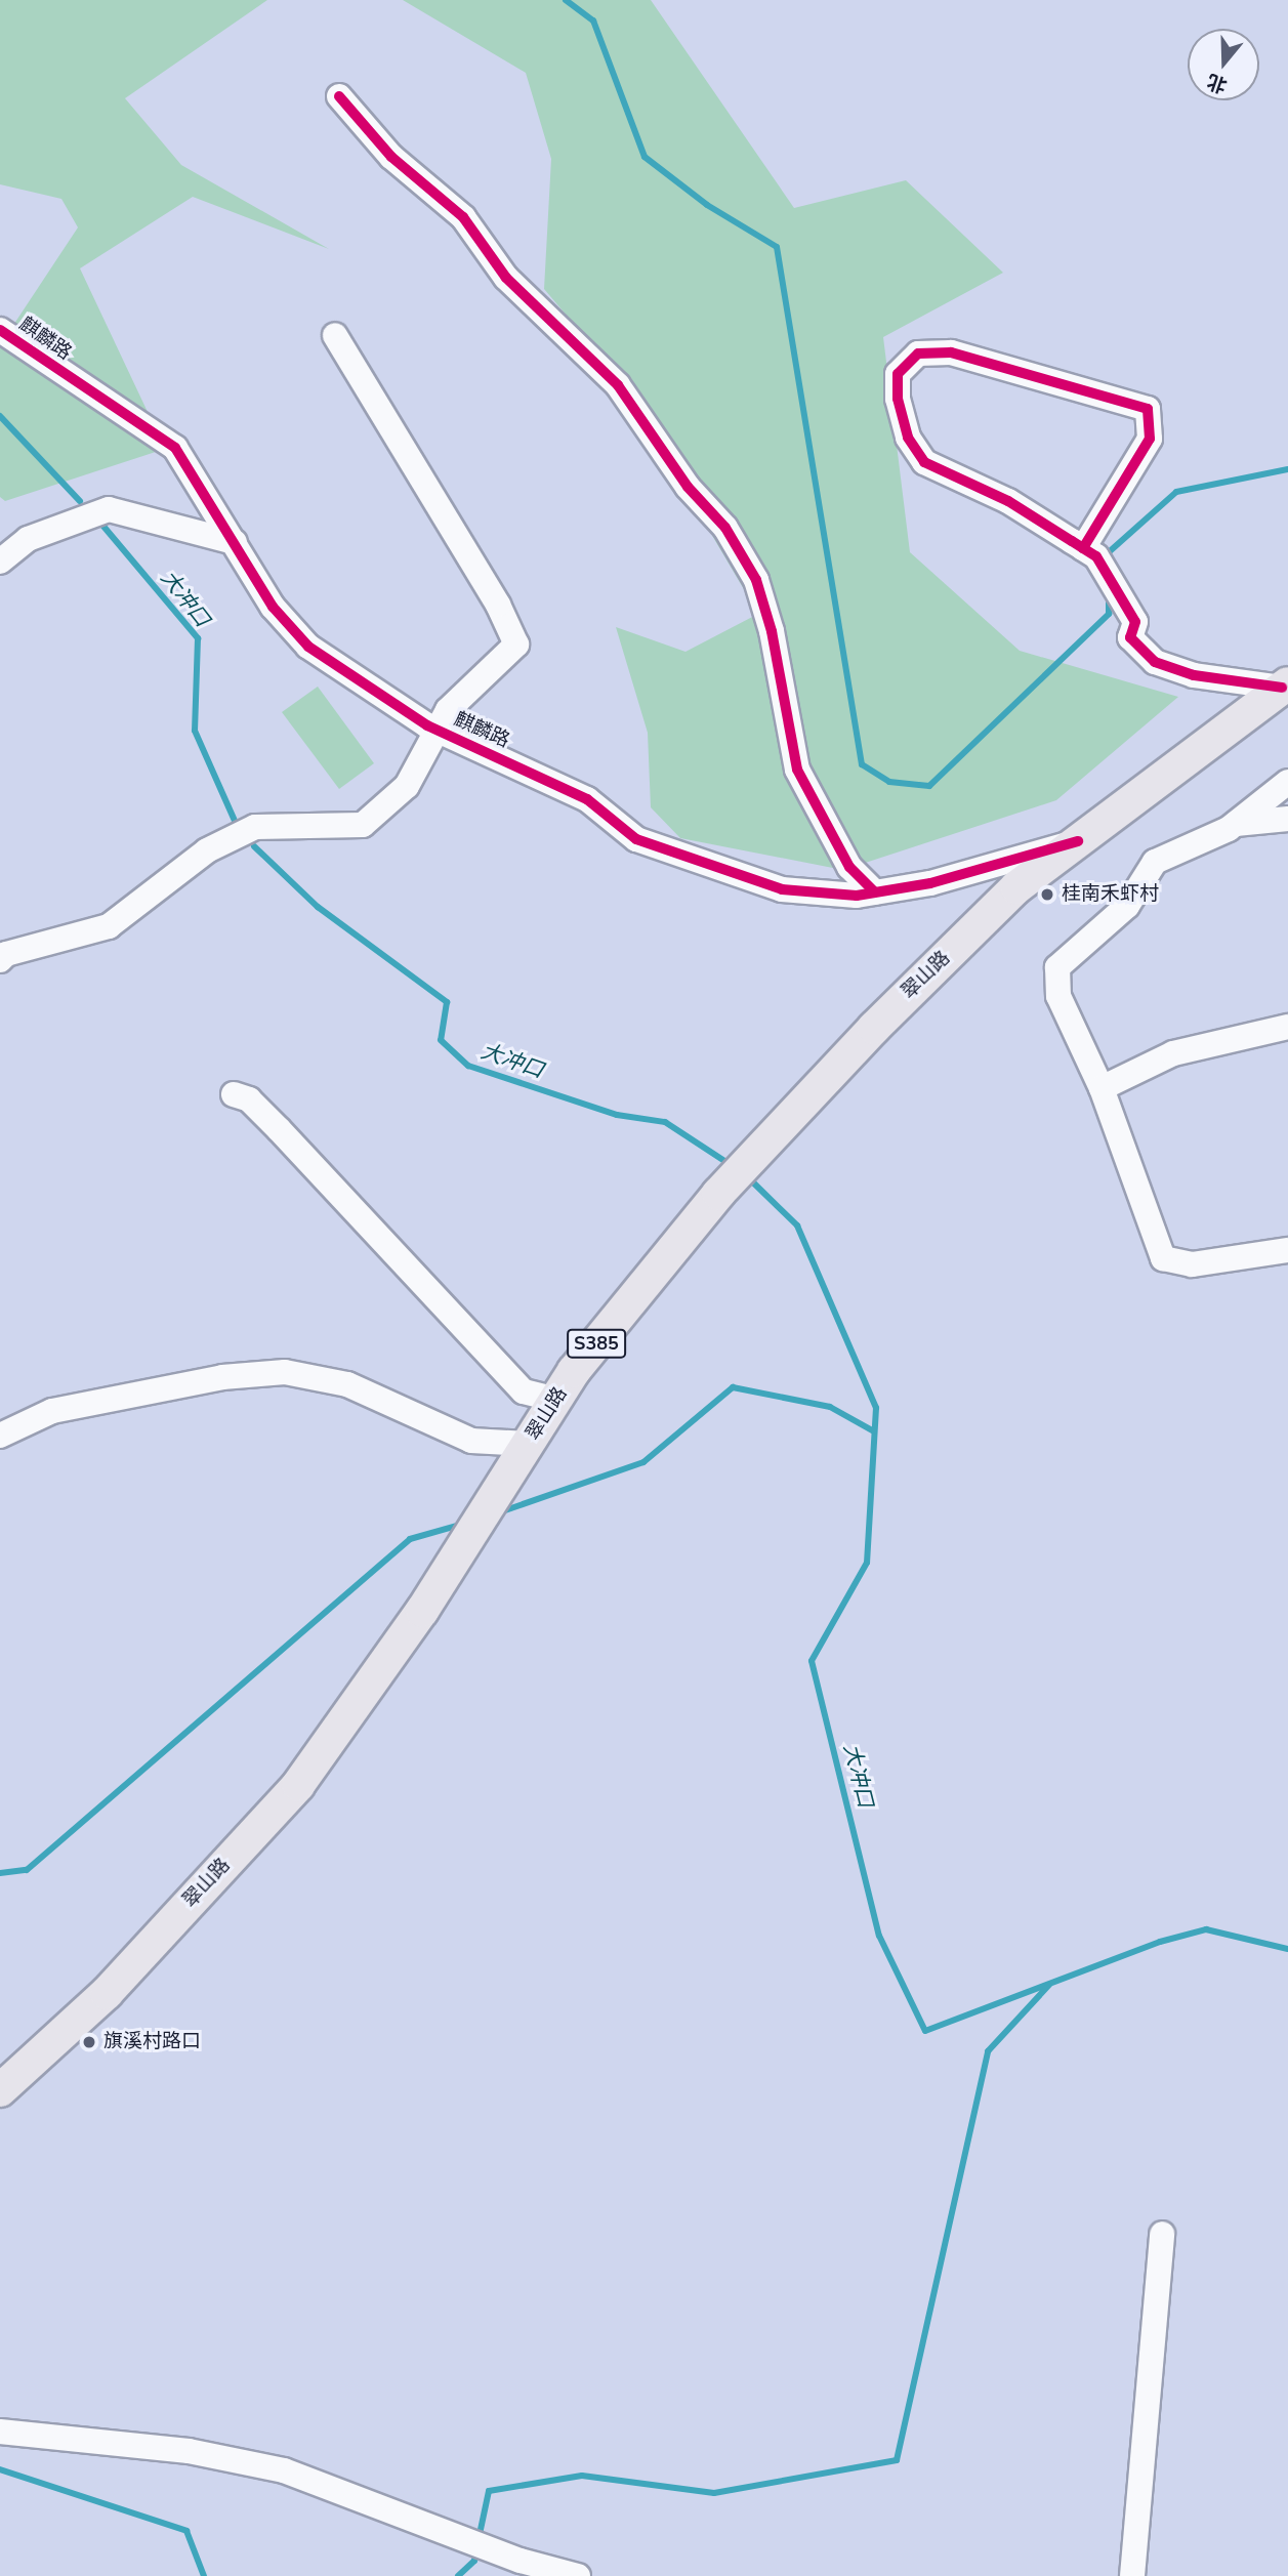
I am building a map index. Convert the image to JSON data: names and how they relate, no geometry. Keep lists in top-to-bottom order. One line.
{"streets":{"main road":["翠山路","S385"],"street":["麒麟路"]},"crossings":[["麒麟路","翠山路"]],"water":["大冲口"],"places":["桂南禾虾村","旗溪村路口"],"north":"bottom"}
